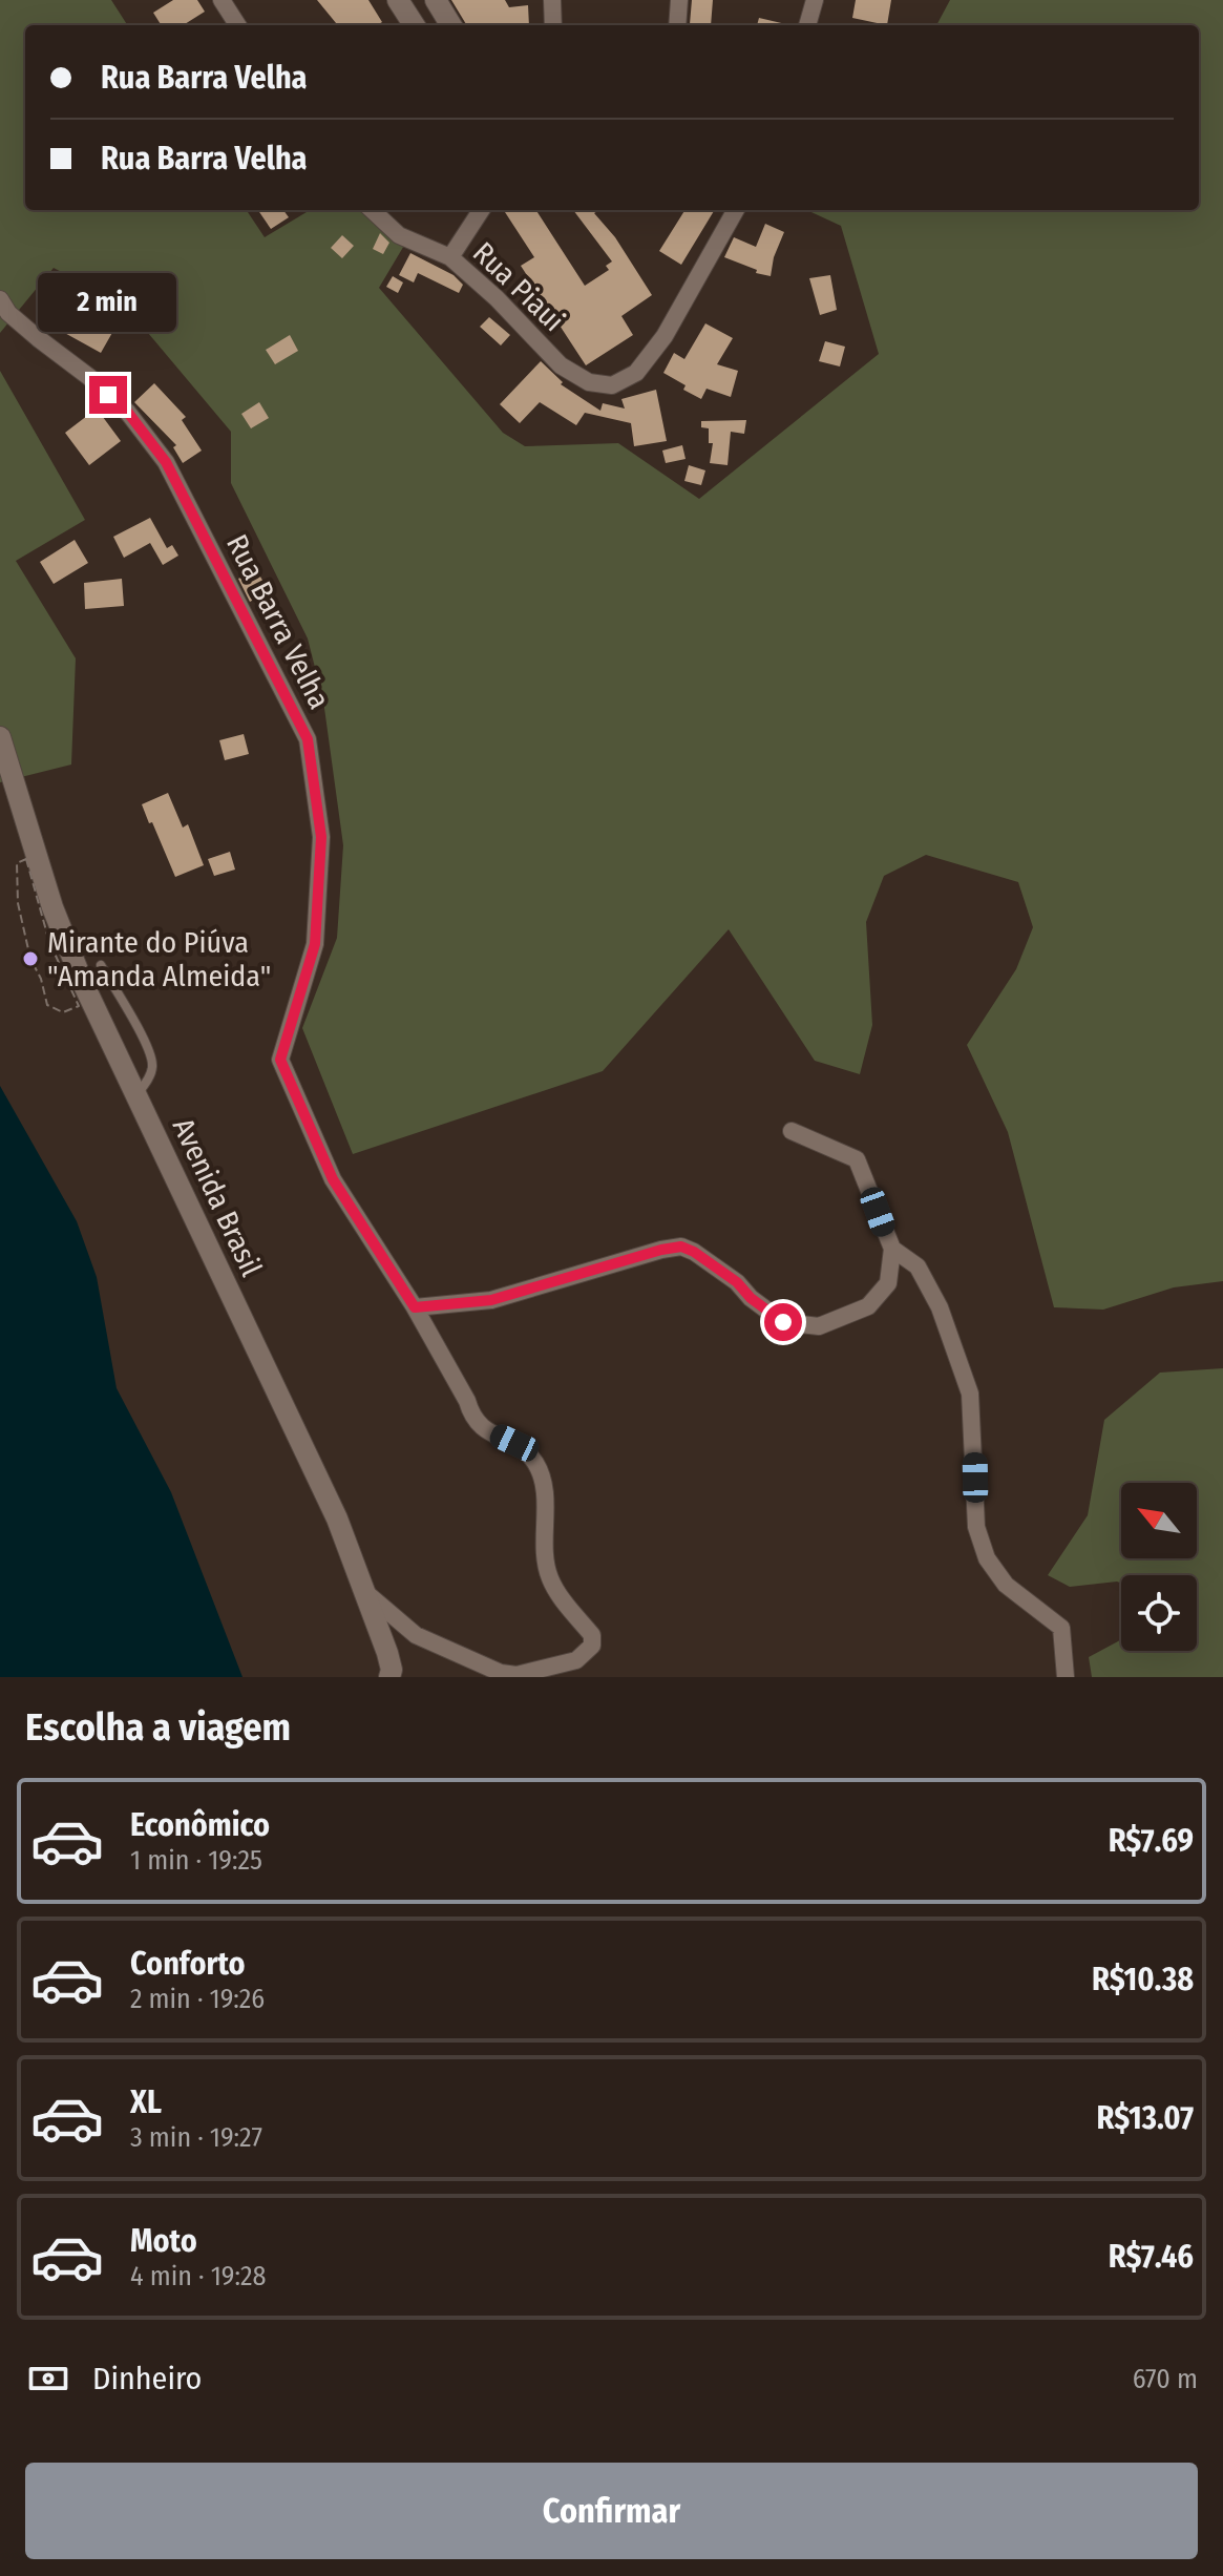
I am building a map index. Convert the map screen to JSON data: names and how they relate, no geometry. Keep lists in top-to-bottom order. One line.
{"streets":{"main road":["Avenida Brasil"],"street":["Rua Piaui","Rua Barra Velha"]},"crossings":[["Rua Barra Velha","Avenida Brasil"]],"places":["Mirante do Piúva \"Amanda Almeida\""],"north":"top left","page":{"banner":["Rua Barra Velha","Rua Barra Velha"],"bubble":"2 min","heading":"Escolha a viagem","list":[{"name":"Econômico","note":"1 min · 19:25","value":"R$7.69"},{"name":"Conforto","note":"2 min · 19:26","value":"R$10.38"},{"name":"XL","note":"3 min · 19:27","value":"R$13.07"},{"name":"Moto","note":"4 min · 19:28","value":"R$7.46"}],"pay":["Dinheiro","670 m"],"buttons":"Confirmar"}}
